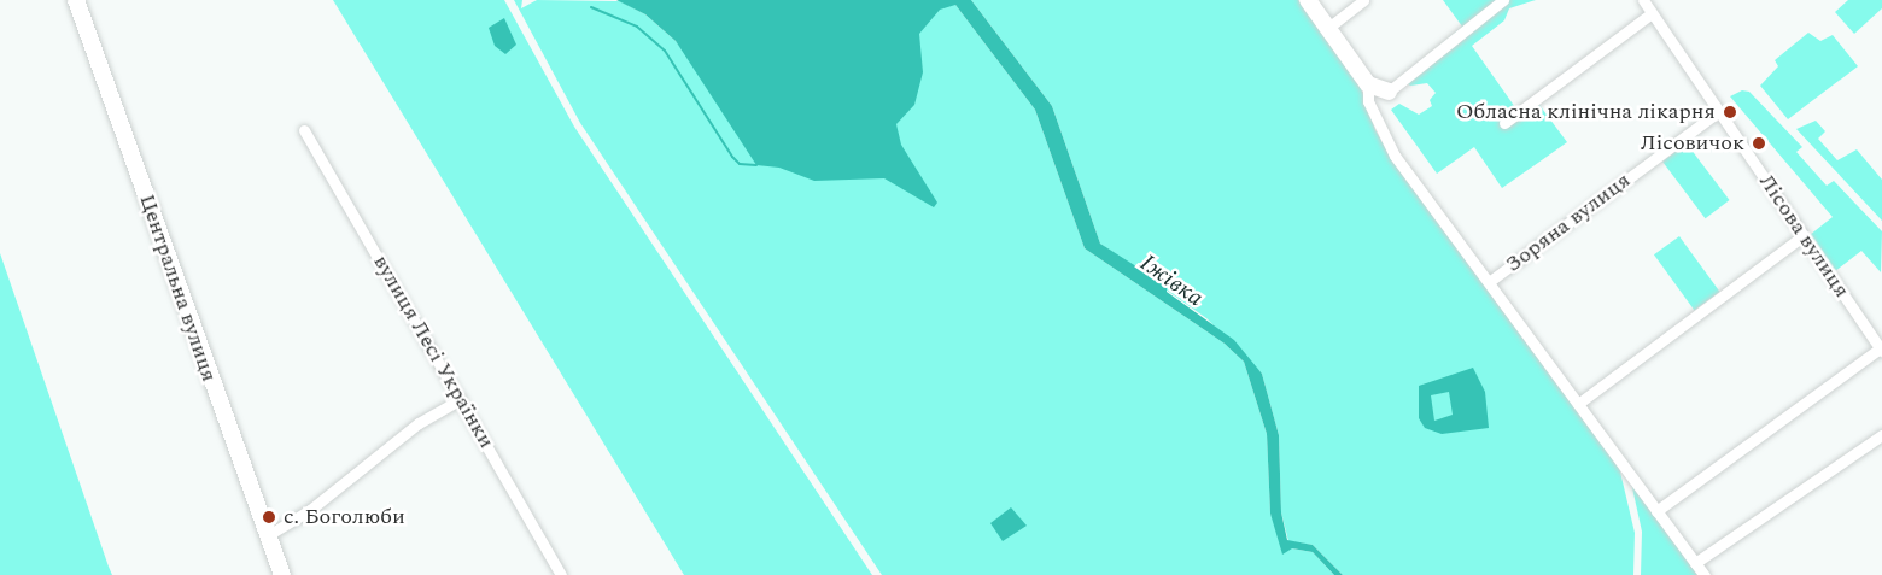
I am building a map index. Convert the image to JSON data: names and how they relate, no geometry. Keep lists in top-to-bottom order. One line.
{"streets":{"street":["Зоряна вулиця","Лісова вулиця","Центральна вулиця","вулиця Лесі Українки"]},"crossings":[["Зоряна вулиця","Лісова вулиця"]],"water":["Іжівка"],"places":["Обласна клінічна лікарня","Лісовичок","с. Боголюби"]}
